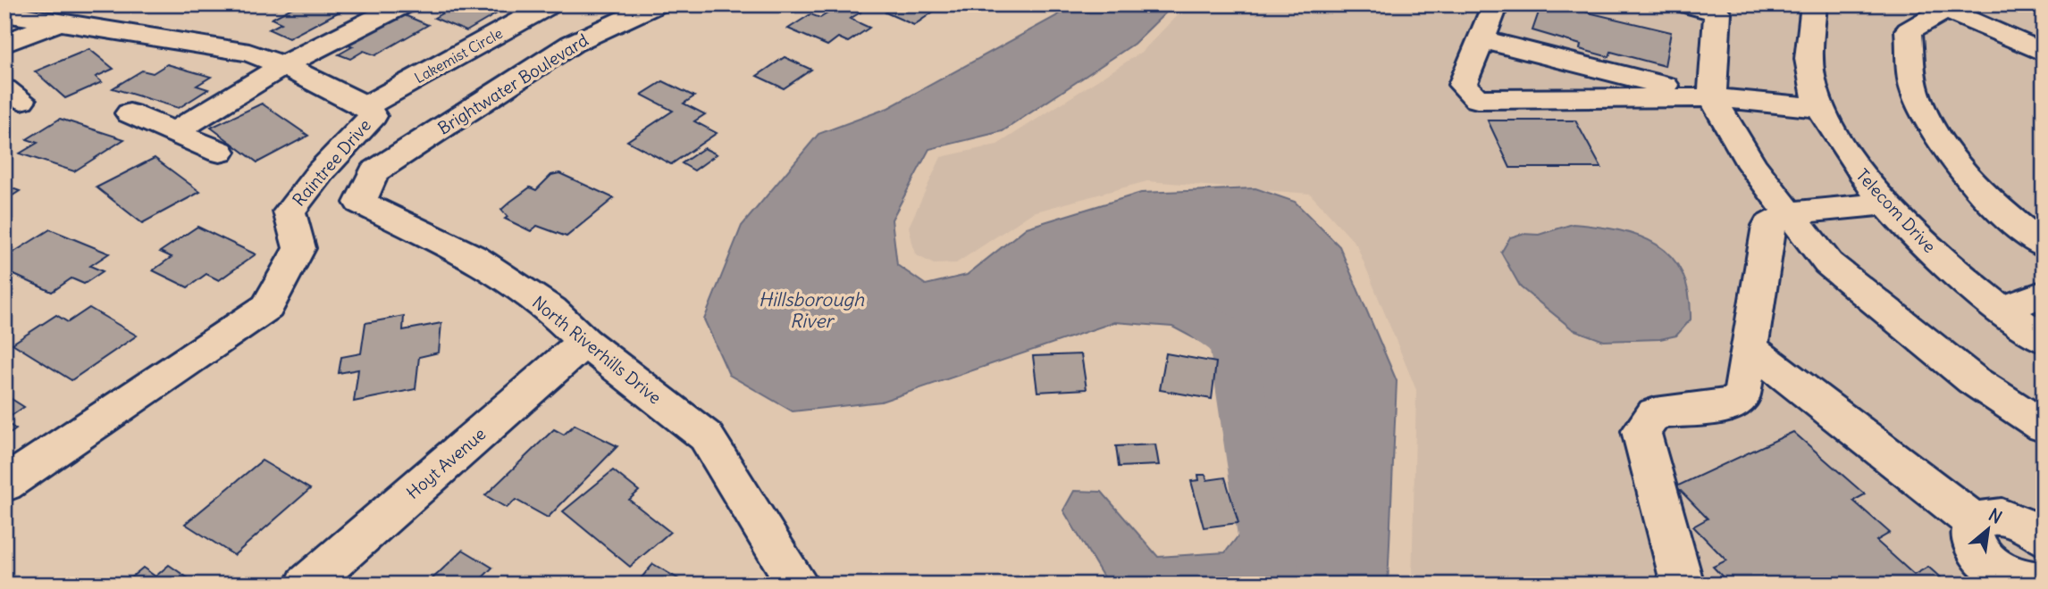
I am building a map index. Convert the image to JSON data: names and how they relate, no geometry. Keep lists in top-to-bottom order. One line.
{"streets":{"street":["Lakemist Circle","Brightwater Boulevard","Raintree Drive","Telecom Drive","North Riverhills Drive","Hoyt Avenue"]},"crossings":[["Lakemist Circle","Raintree Drive"],["Brightwater Boulevard","North Riverhills Drive"],["North Riverhills Drive","Hoyt Avenue"]],"water":["Hillsborough River"],"north":"top right"}
